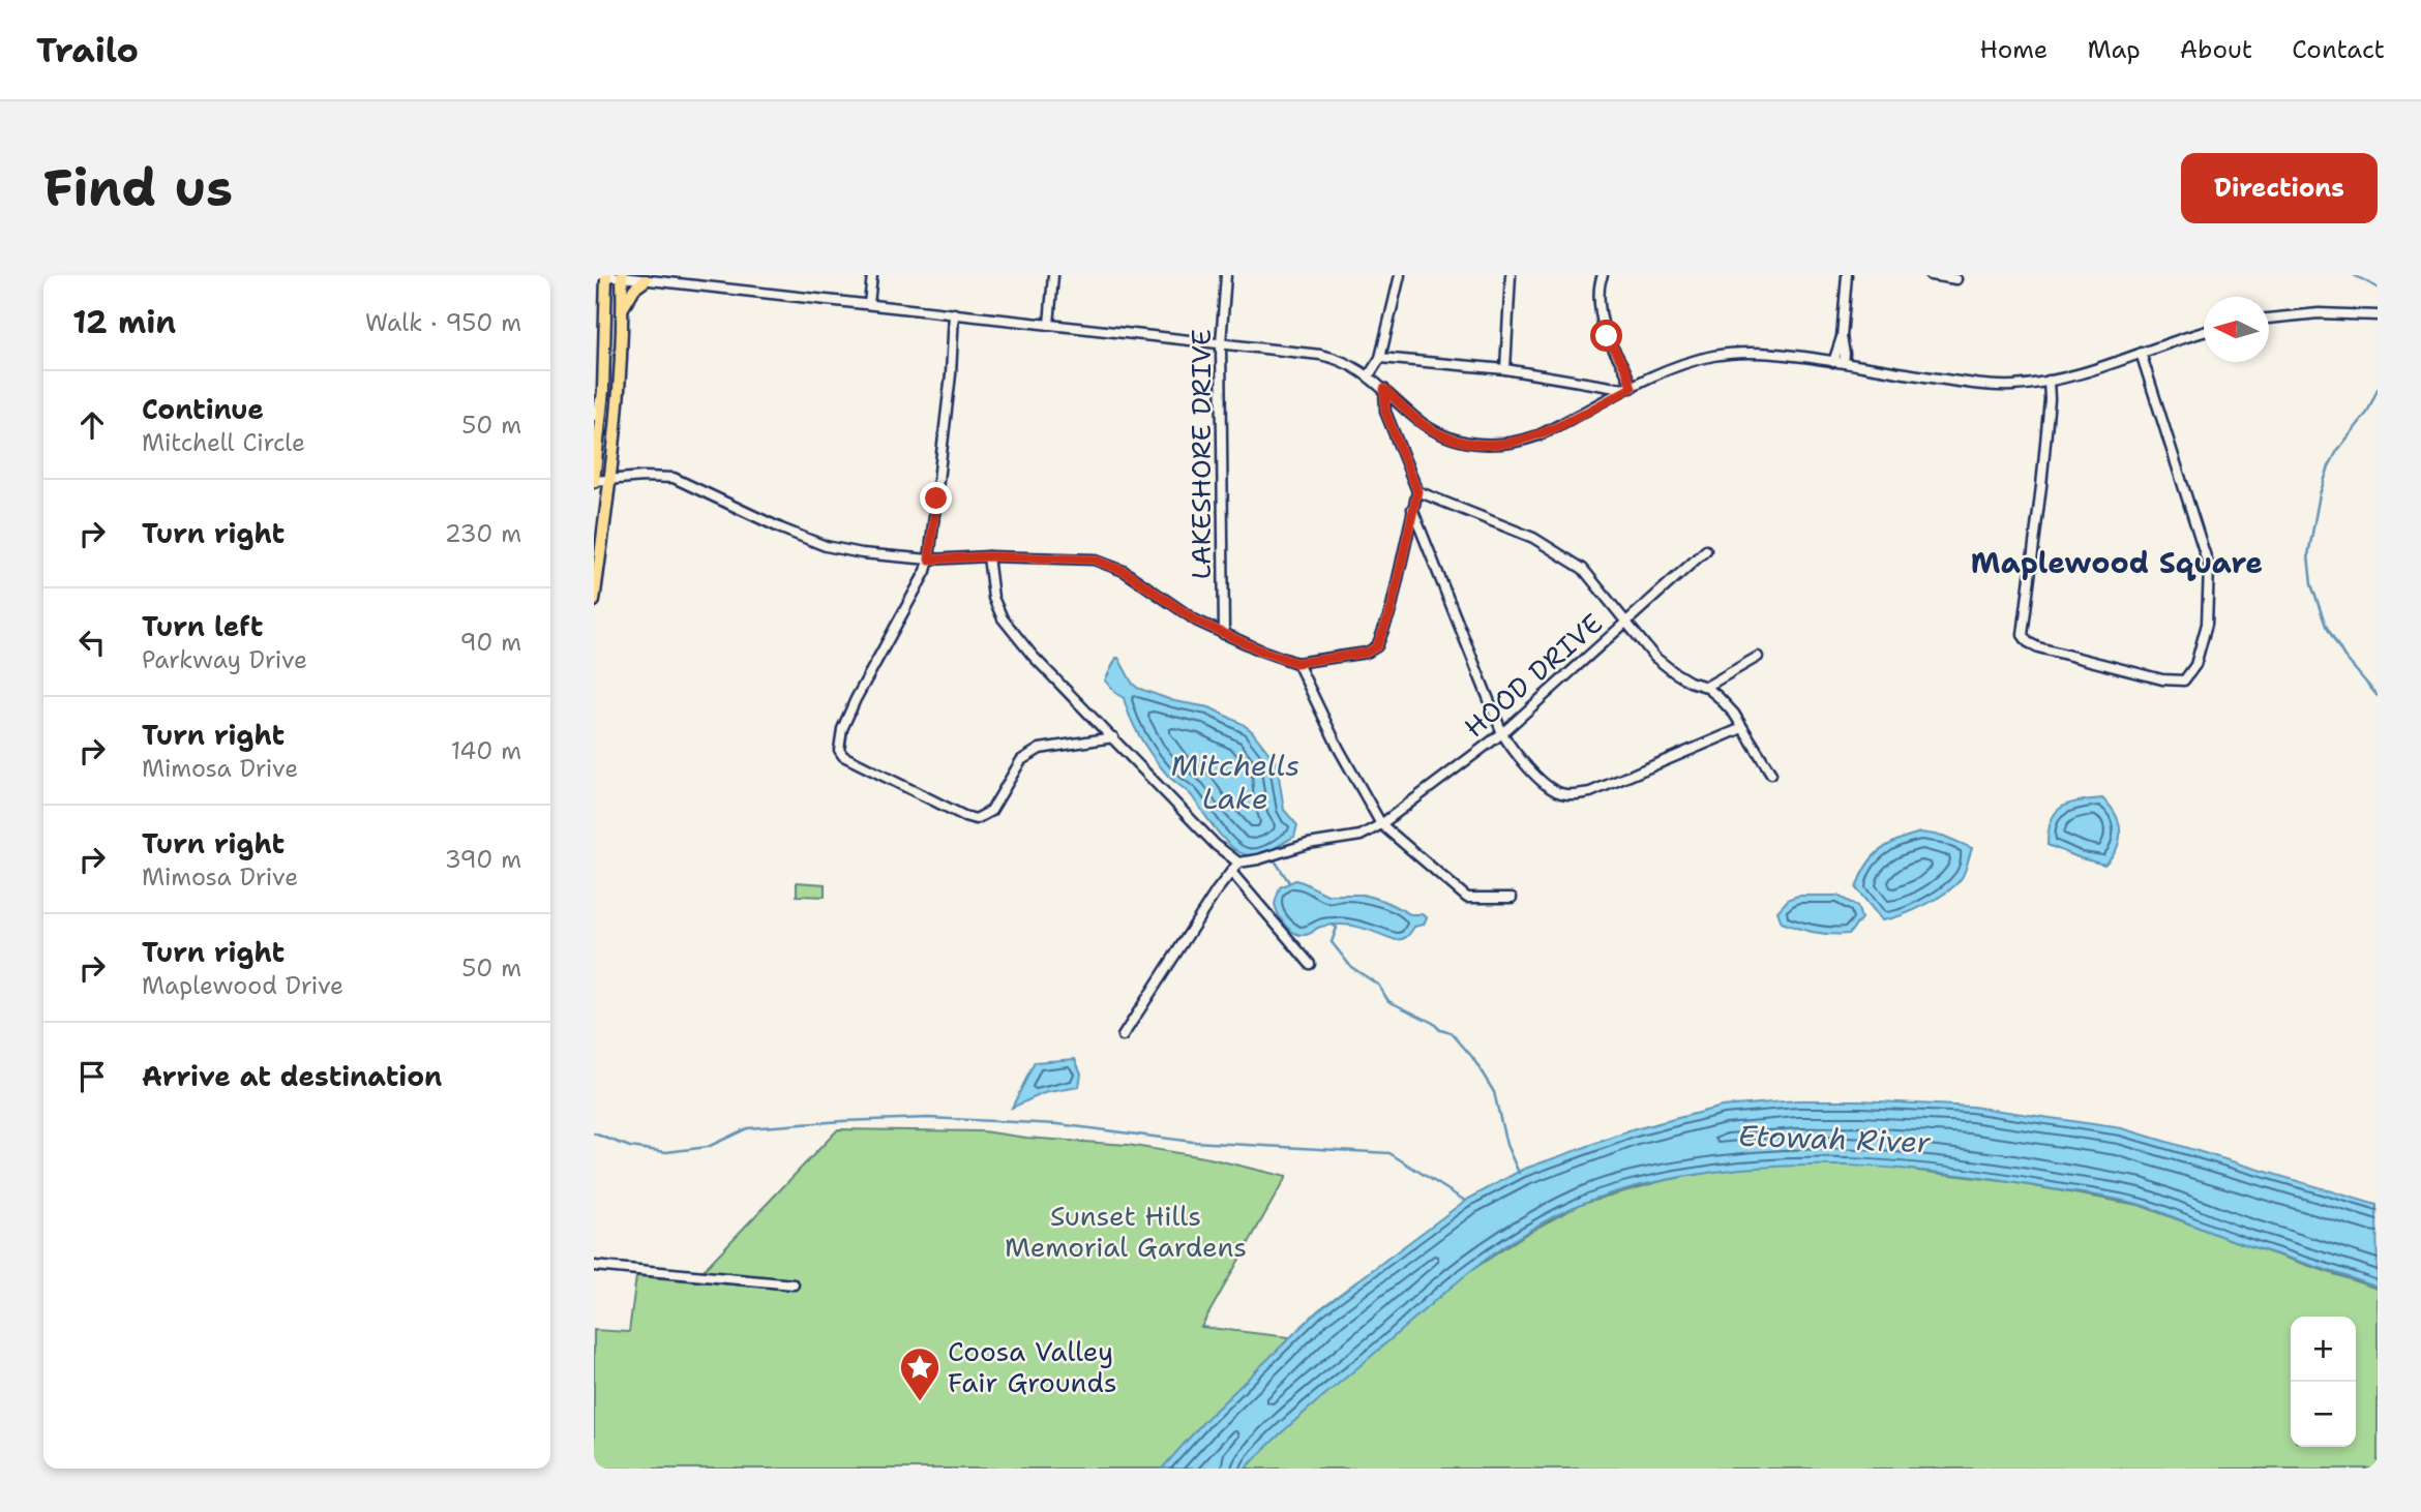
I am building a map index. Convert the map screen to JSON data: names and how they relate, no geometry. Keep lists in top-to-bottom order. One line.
{"streets":{"street":["LAKESHORE DRIVE","HOOD DRIVE"]},"districts":["Maplewood Square"],"water":["Mitchells Lake","Etowah River"],"parks":["Sunset Hills Memorial Gardens"],"places":{"place":["Coosa Valley Fair Grounds"]},"north":"left","page":{"header":"Trailo","nav":["Home","Map","About","Contact"],"buttons":"Directions","title":"Find us","heading":["12 min","Walk · 950 m"],"list":[["Continue","Mitchell Circle","50 m"],["Turn right","230 m"],["Turn left","Parkway Drive","90 m"],["Turn right","Mimosa Drive","140 m"],["Turn right","Mimosa Drive","390 m"],["Turn right","Maplewood Drive","50 m"],"Arrive at destination"],"map_buttons":["+","−"]}}
